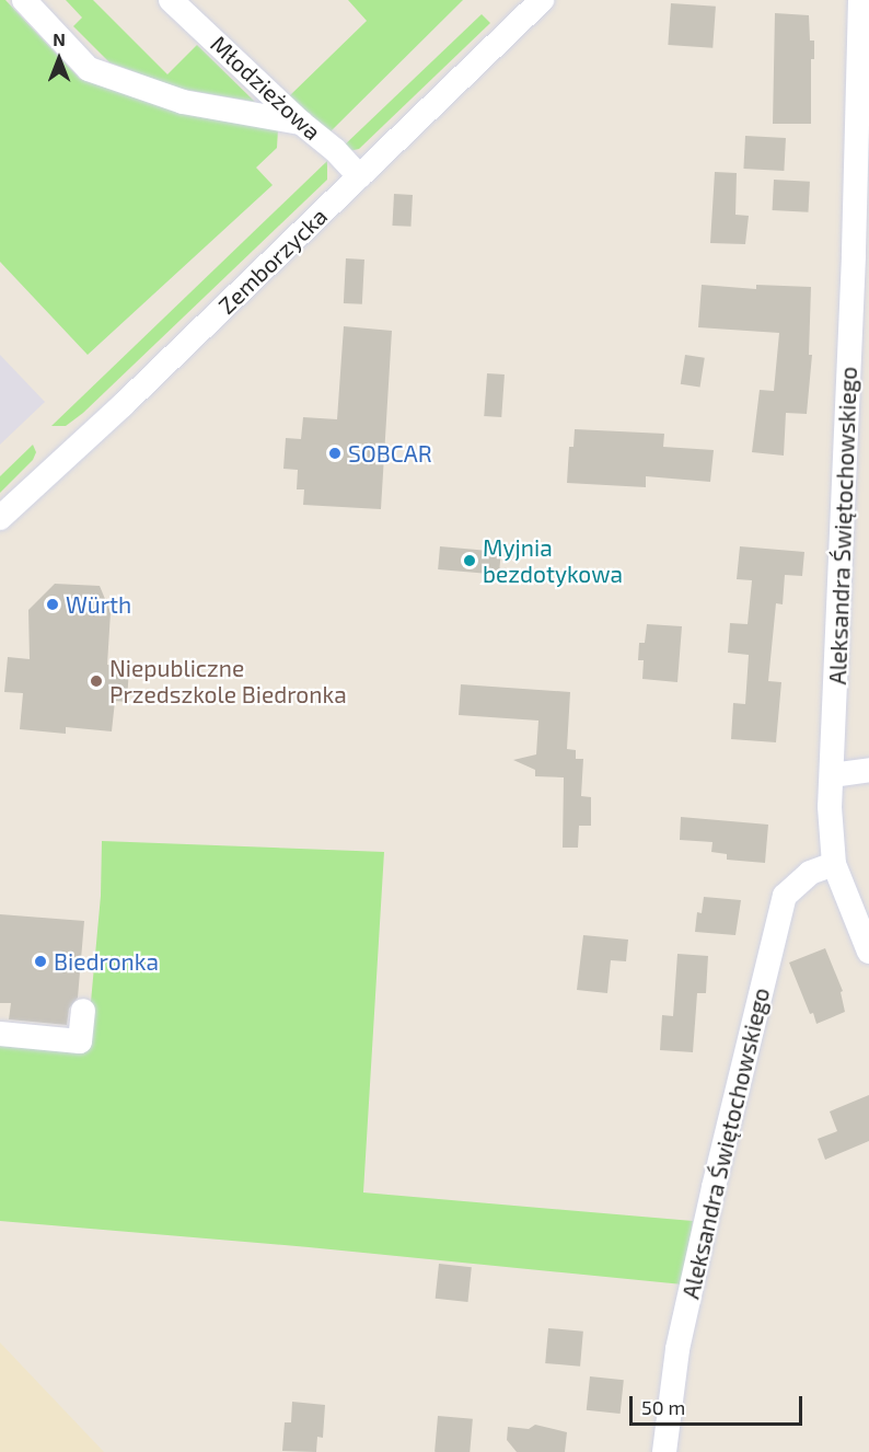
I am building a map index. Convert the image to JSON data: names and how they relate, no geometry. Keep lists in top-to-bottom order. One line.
{"streets":{"street":["Młodzieżowa","Zemborzycka","Aleksandra Świętochowskiego"]},"crossings":[["Młodzieżowa","Zemborzycka"]],"places":["SOBCAR","Myjnia bezdotykowa","Würth","Niepubliczne Przedszkole Biedronka","Biedronka"],"scale_bar":"50 m","north":"top"}
